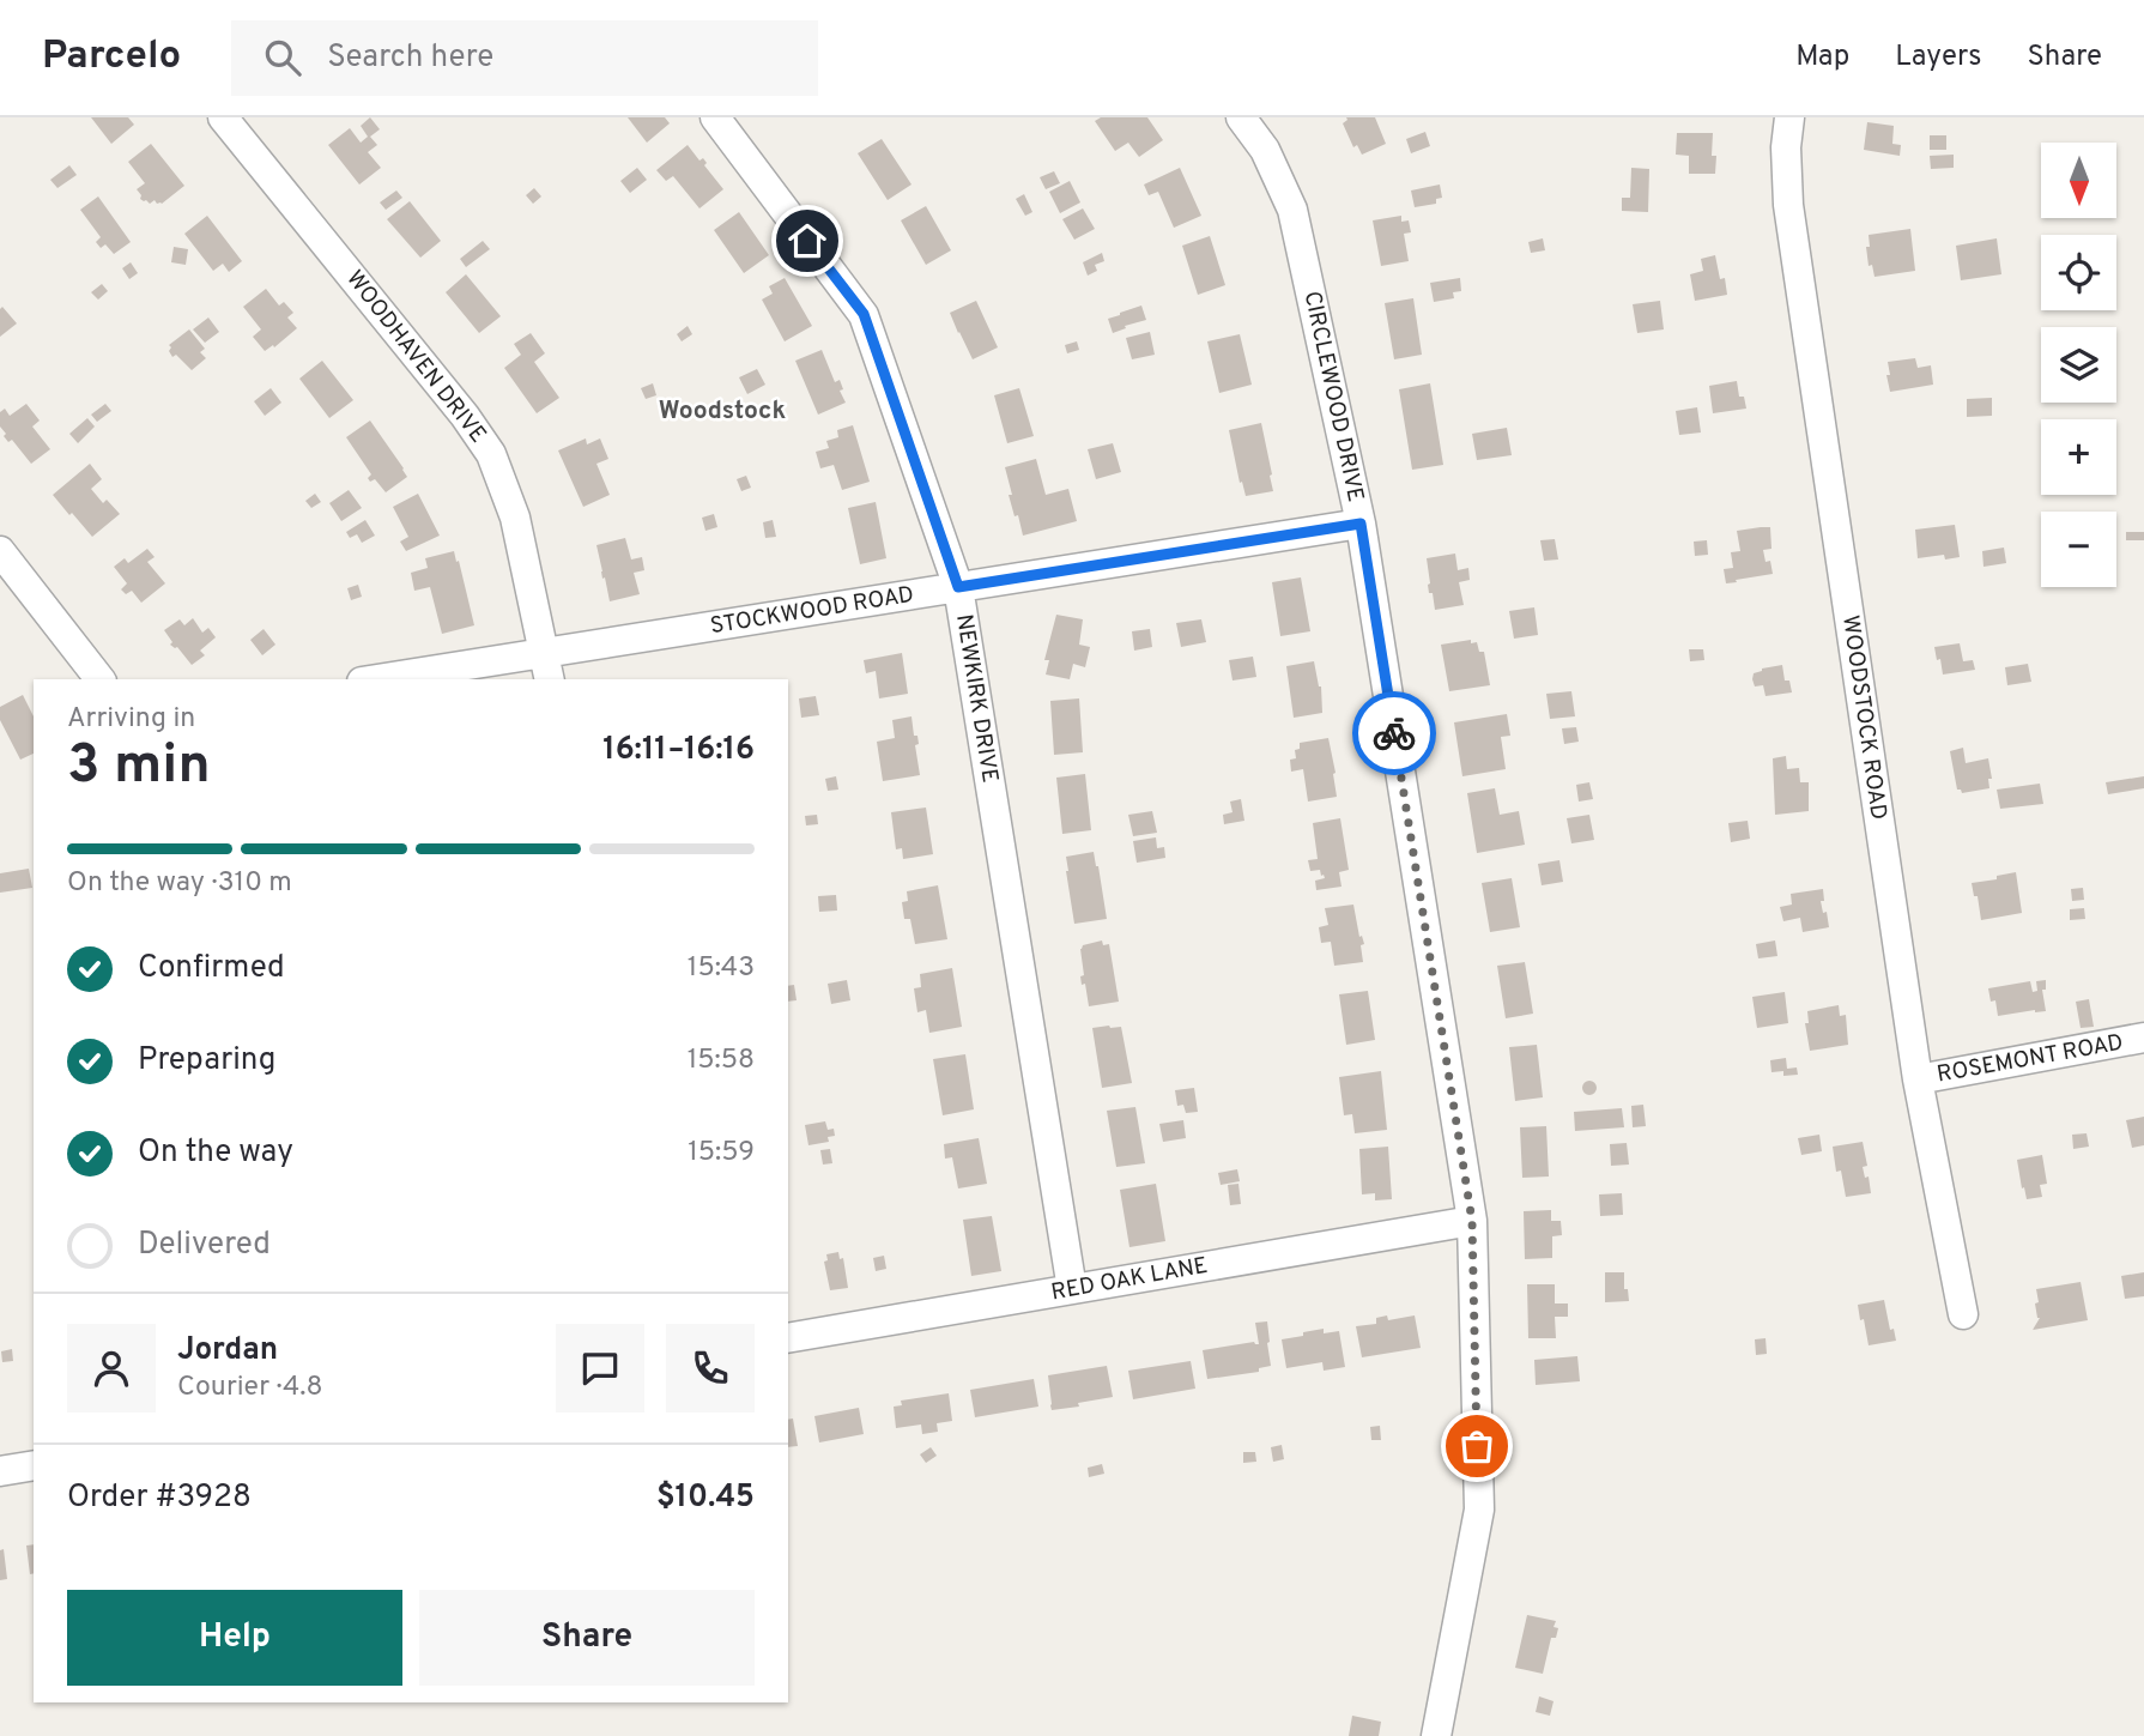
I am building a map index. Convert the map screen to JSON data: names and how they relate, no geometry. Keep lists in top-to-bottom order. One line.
{"streets":{"street":["WOODHAVEN DRIVE","CIRCLEWOOD DRIVE","STOCKWOOD ROAD","NEWKIRK DRIVE","WOODSTOCK ROAD","ROSEMONT ROAD","RED OAK LANE"]},"crossings":[["WOODHAVEN DRIVE","STOCKWOOD ROAD"],["CIRCLEWOOD DRIVE","STOCKWOOD ROAD"],["CIRCLEWOOD DRIVE","RED OAK LANE"],["STOCKWOOD ROAD","NEWKIRK DRIVE"],["NEWKIRK DRIVE","RED OAK LANE"],["WOODSTOCK ROAD","ROSEMONT ROAD"]],"districts":["Woodstock"],"north":"bottom","page":{"header":"Parcelo","search":"Search here","nav":["Map","Layers","Share"],"map_buttons":["+","−"],"heading":["3 min","Arriving in","16:11–16:16"],"panel":["Jordan","Courier · 4.8","Order #3928","$10.45"],"bar":"On the way · 310 m","list":[["Confirmed","15:43"],["Preparing","15:58"],["On the way","15:59"],"Delivered"],"buttons":["Help","Share"]}}
